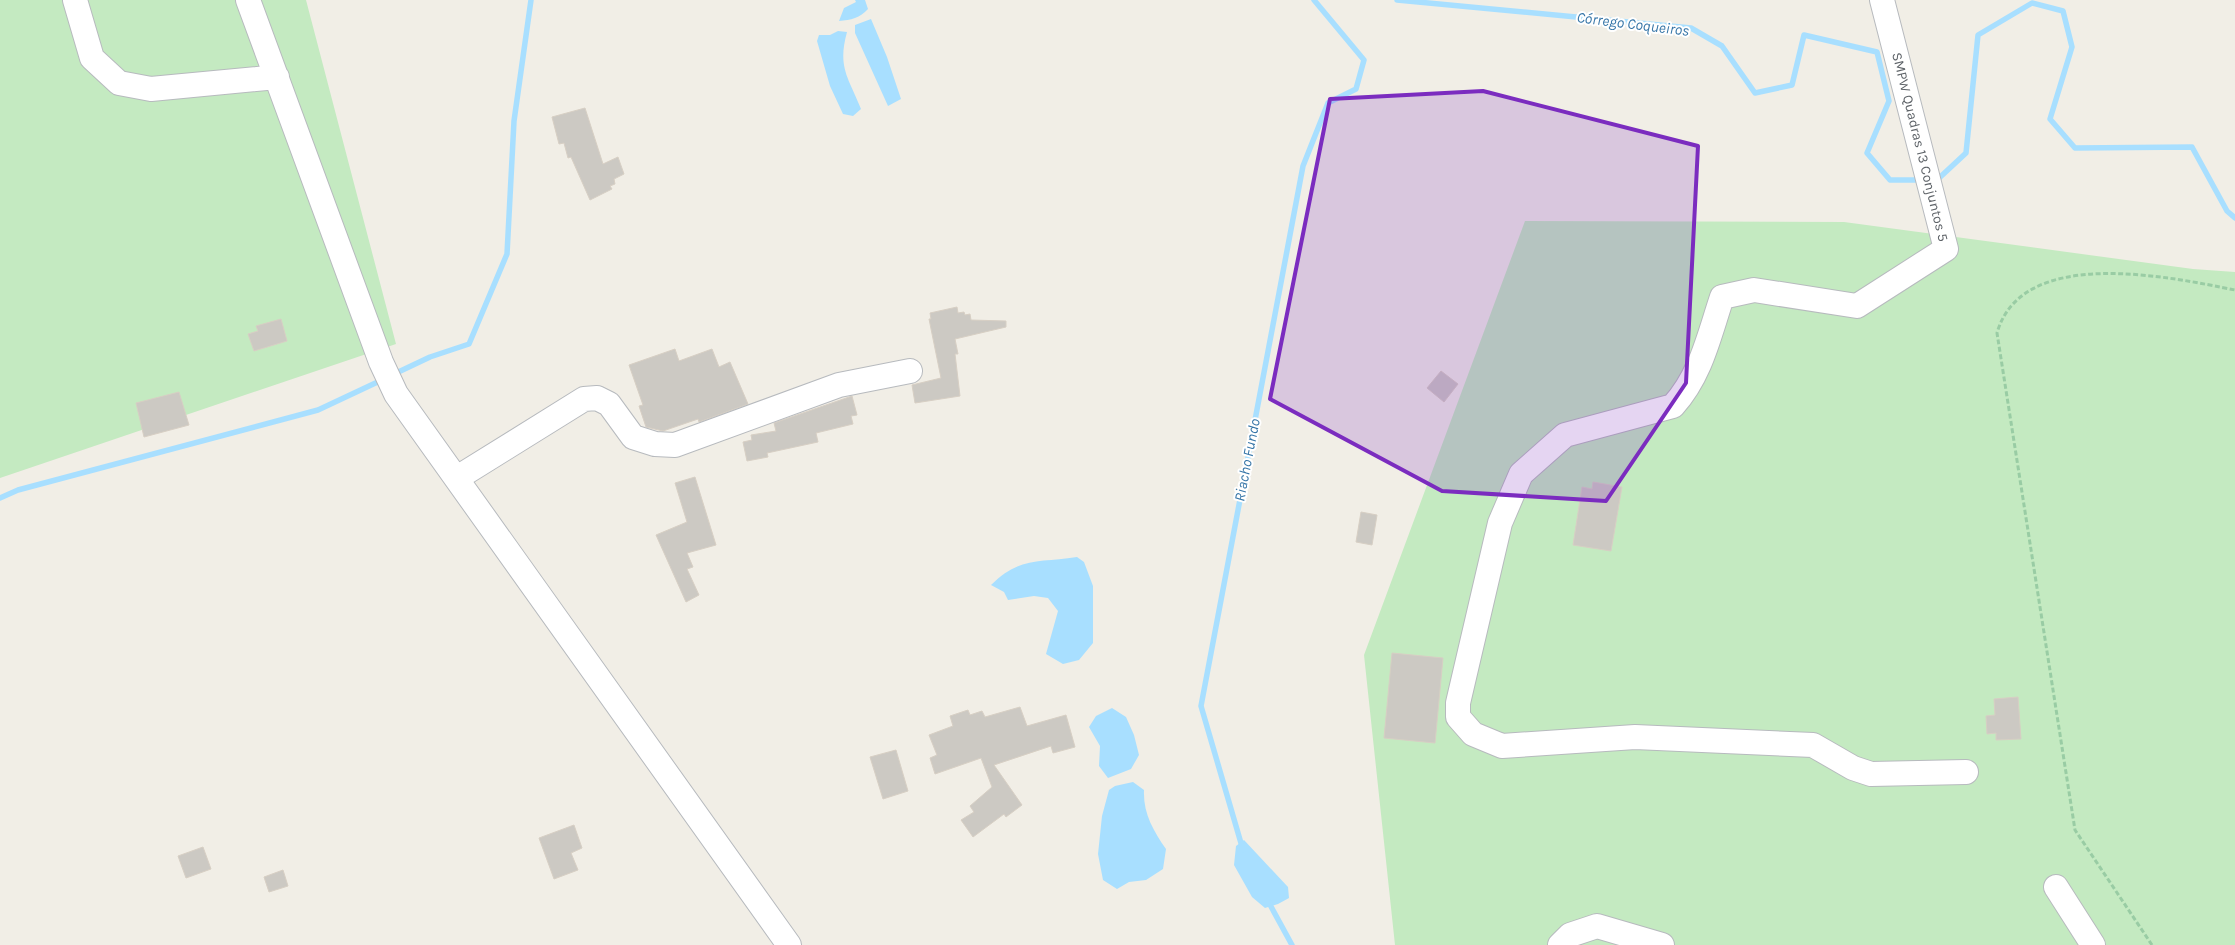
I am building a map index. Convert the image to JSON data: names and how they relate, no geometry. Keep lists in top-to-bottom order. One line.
{"streets":{"street":["SMPW Quadras 13 Conjuntos 5"]},"water":["Córrego Coqueiros","Riacho Fundo"]}
